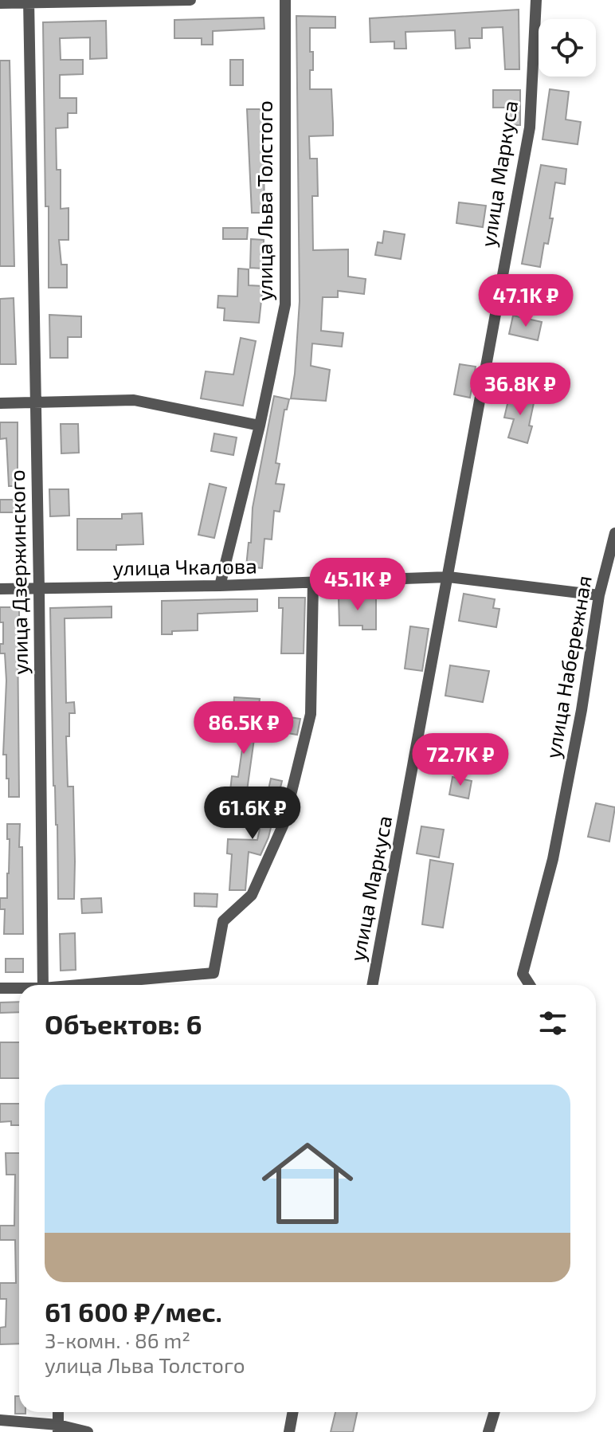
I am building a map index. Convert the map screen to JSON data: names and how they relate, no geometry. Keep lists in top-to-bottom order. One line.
{"streets":{"street":["улица Маркуса","улица Льва Толстого","улица Чкалова","улица Дзержинского","улица Набережная"]},"crossings":[["улица Маркуса","улица Чкалова"],["улица Льва Толстого","улица Чкалова"],["улица Чкалова","улица Дзержинского"],["улица Чкалова","улица Набережная"]],"page":{"price":["47.1K ₽","36.8K ₽","45.1K ₽","86.5K ₽","72.7K ₽","61.6K ₽"],"heading":"Объектов: 6","list":[{"name":"61 600 ₽/мес.","note":"3-комн. · 86 m² · улица Льва Толстого"}]}}
